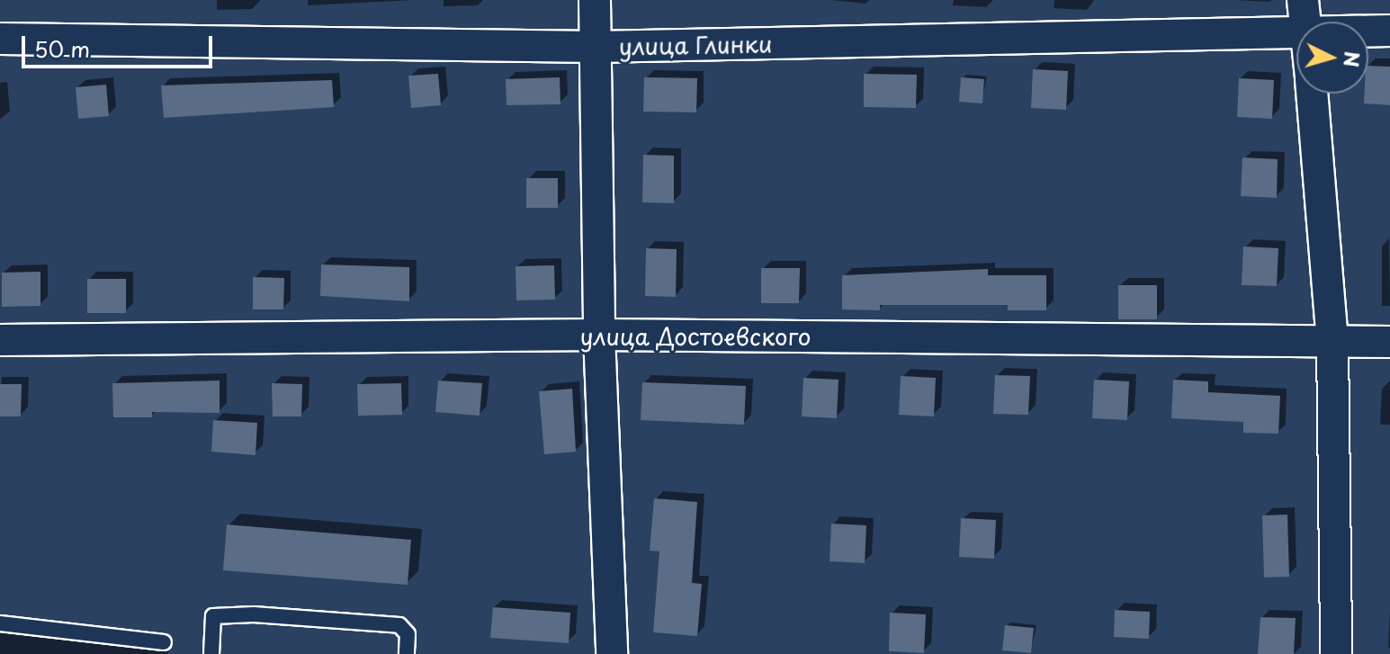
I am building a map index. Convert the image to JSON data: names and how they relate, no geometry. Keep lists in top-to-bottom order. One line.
{"streets":{"street":["улица Глинки","улица Достоевского"]},"scale_bar":"50 m","north":"right"}
